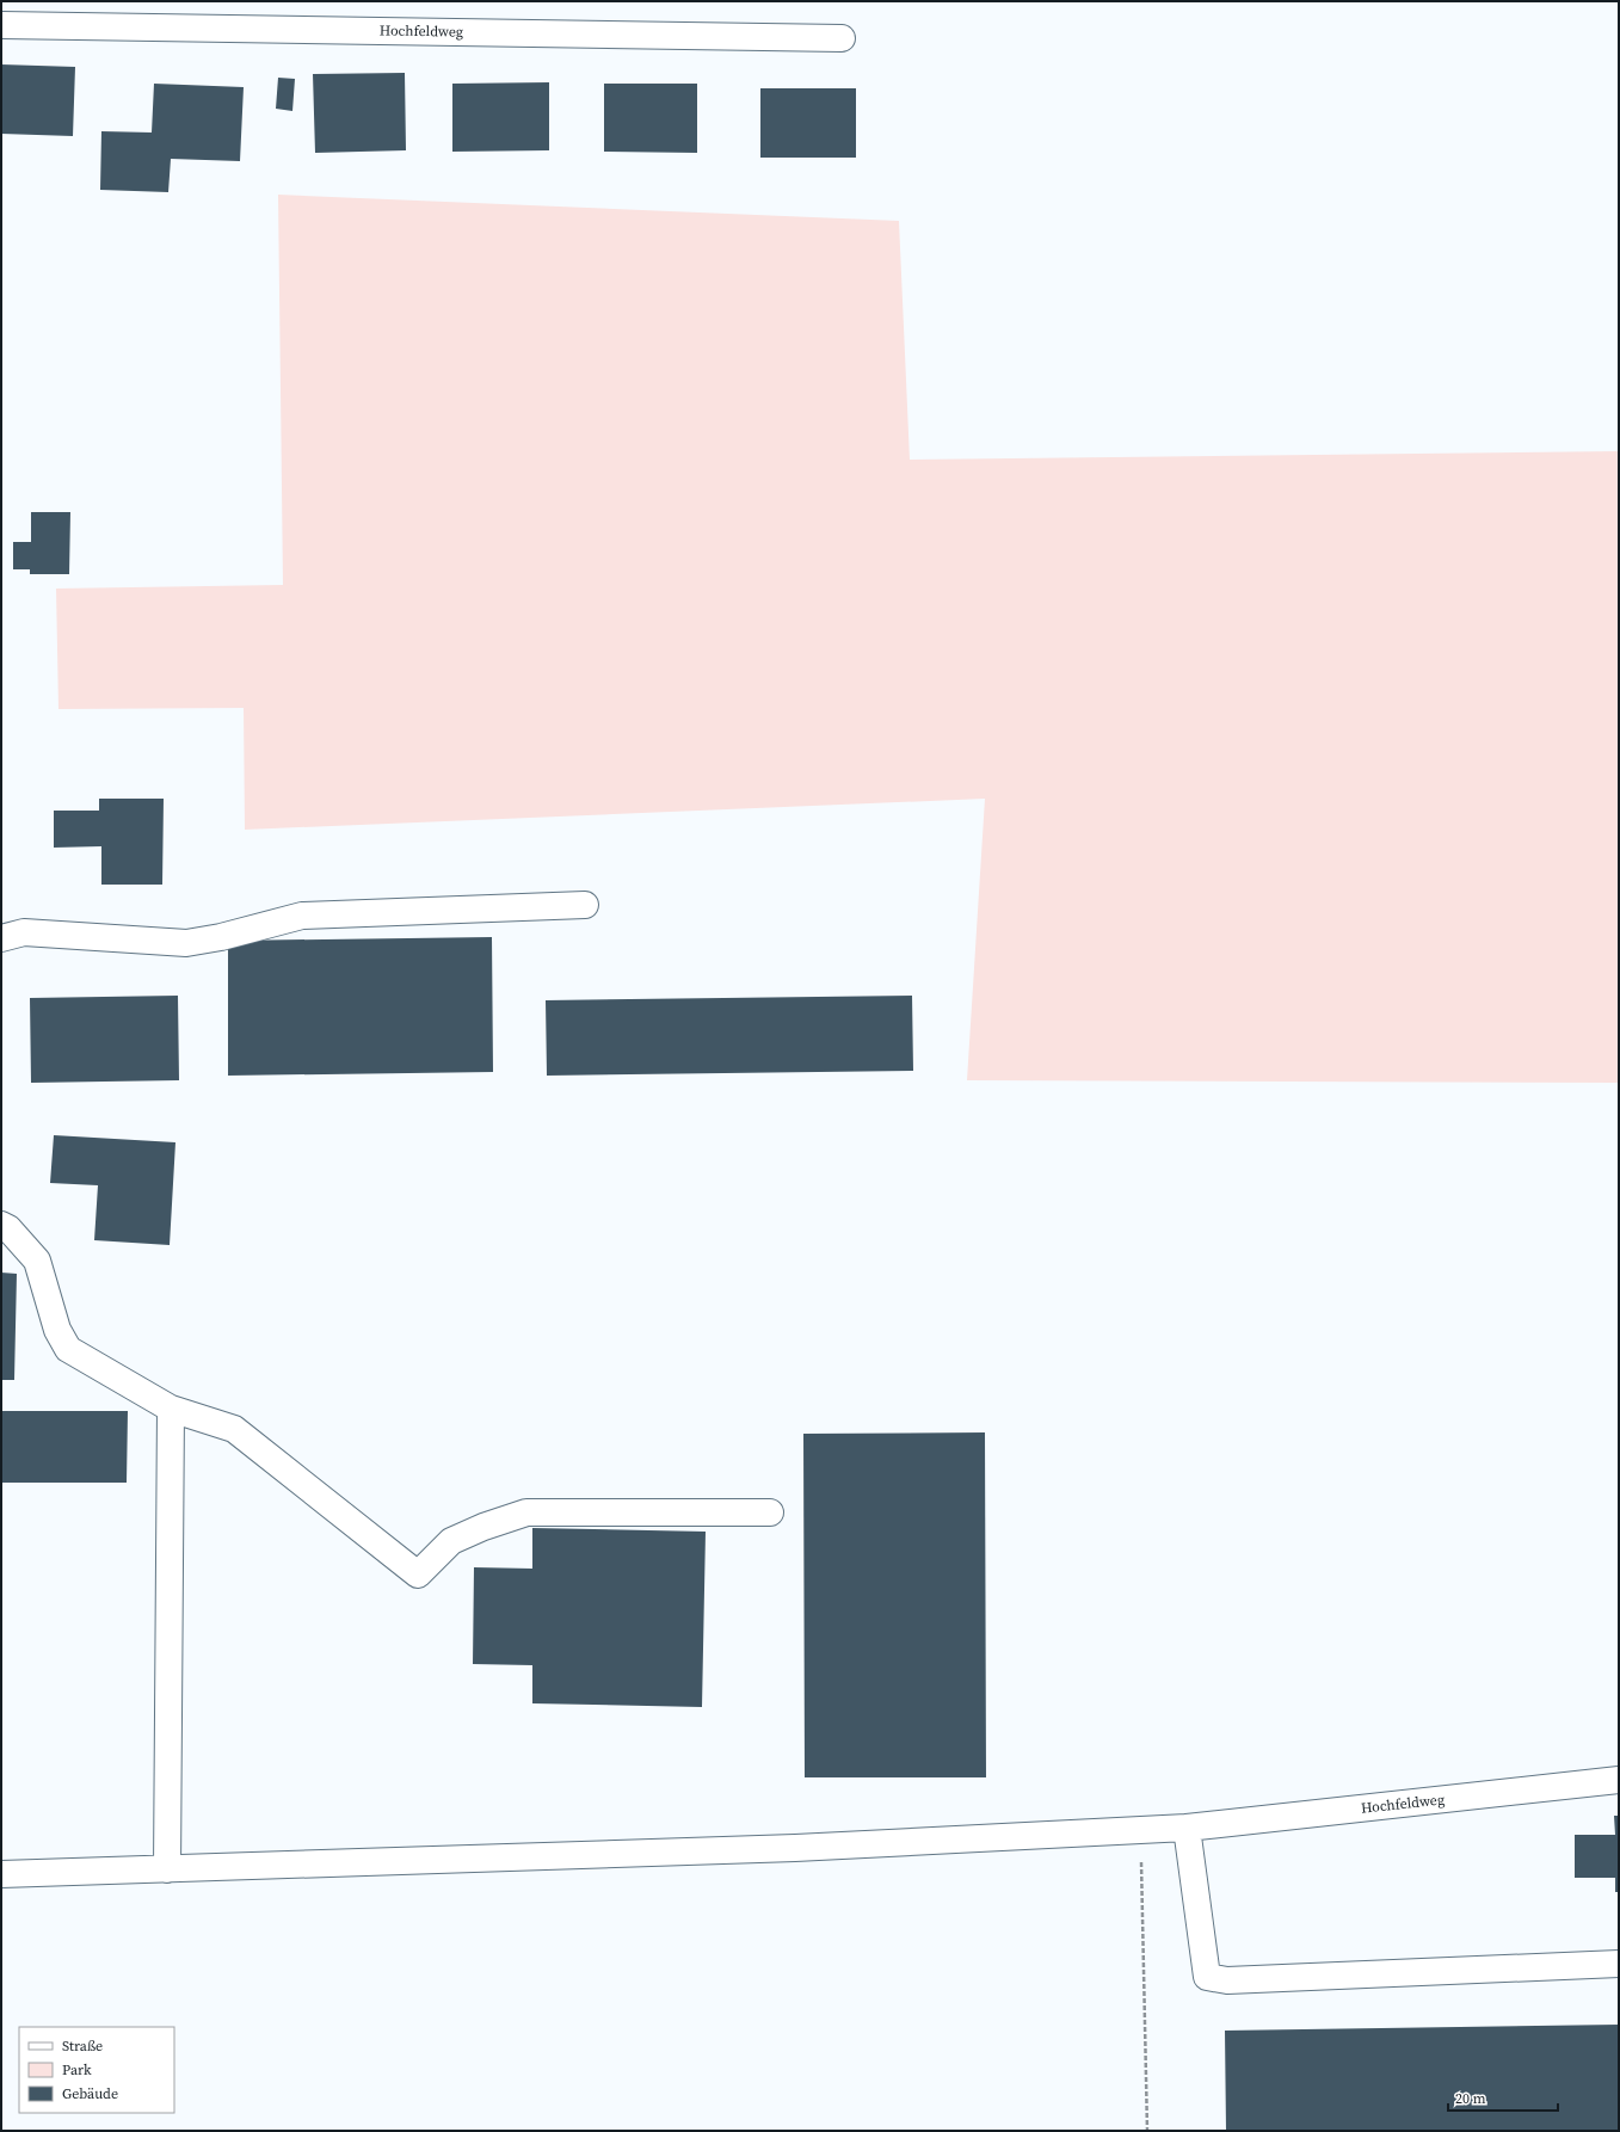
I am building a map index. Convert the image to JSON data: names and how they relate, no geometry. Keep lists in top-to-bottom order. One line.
{"streets":{"street":["Hochfeldweg"]},"legend":["Straße","Park","Gebäude"],"scale_bar":"20 m"}
